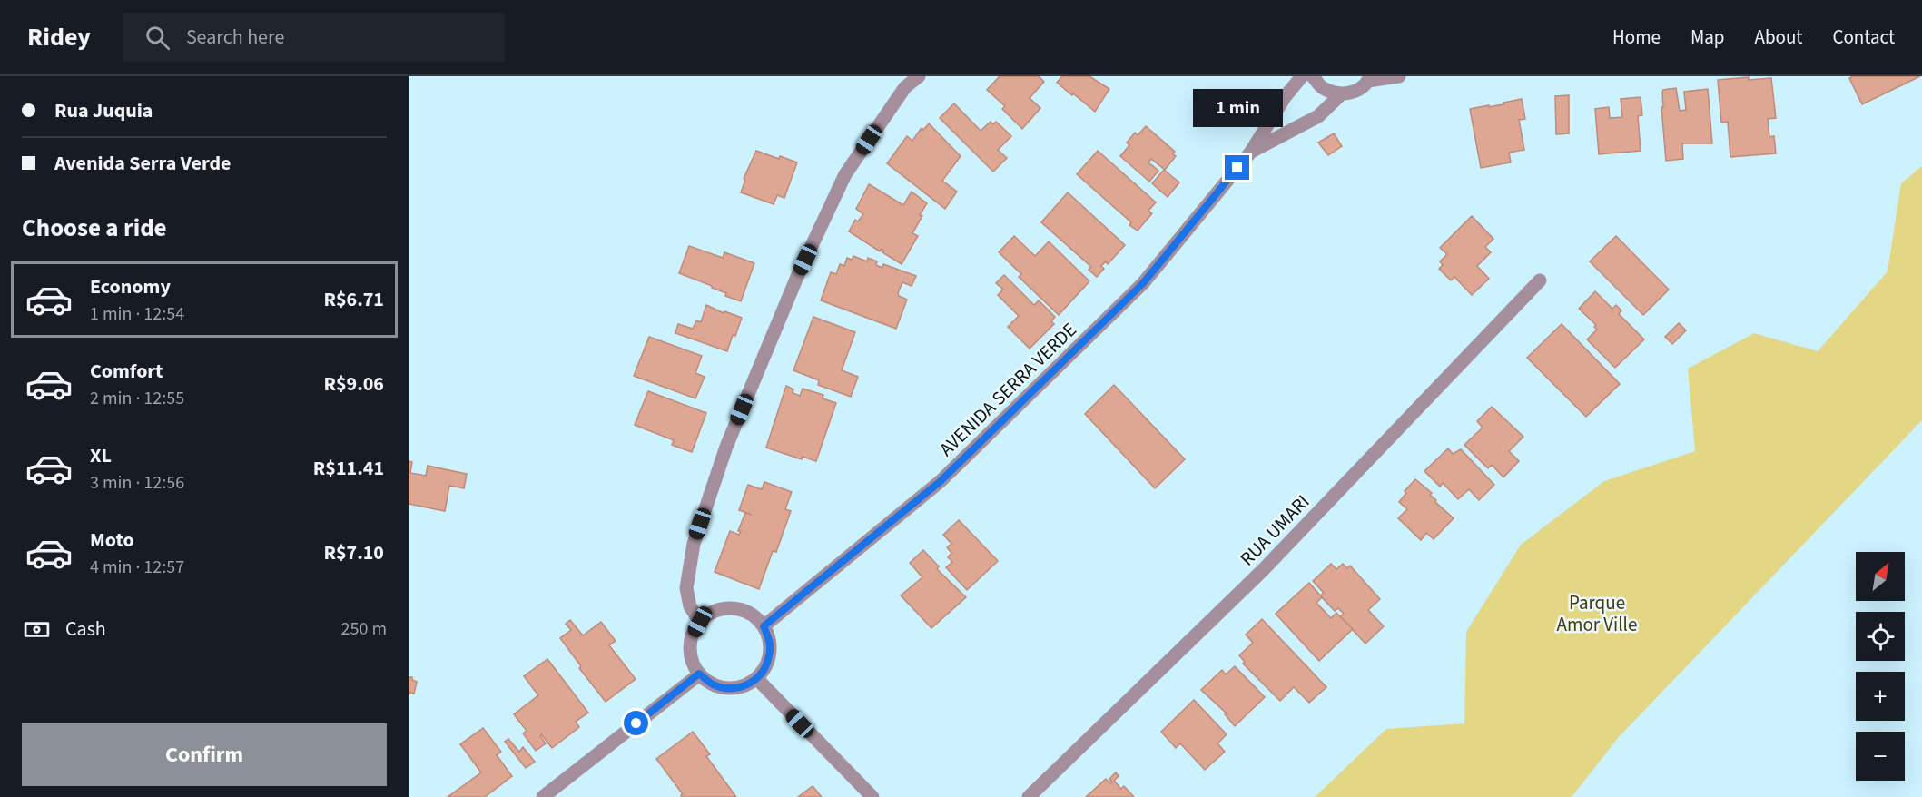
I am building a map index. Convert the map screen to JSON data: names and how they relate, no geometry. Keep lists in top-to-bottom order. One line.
{"streets":{"street":["AVENIDA SERRA VERDE","RUA UMARI"]},"parks":["Parque Amor Ville"],"north":"top right","page":{"header":"Ridey","search":"Search here","nav":["Home","Map","About","Contact"],"banner":["Rua Juquia","Avenida Serra Verde"],"bubble":"1 min","heading":"Choose a ride","list":[{"name":"Economy","note":"1 min · 12:54","value":"R$6.71"},{"name":"Comfort","note":"2 min · 12:55","value":"R$9.06"},{"name":"XL","note":"3 min · 12:56","value":"R$11.41"},{"name":"Moto","note":"4 min · 12:57","value":"R$7.10"}],"map_buttons":["+","−"],"pay":["Cash","250 m"],"buttons":"Confirm"}}
